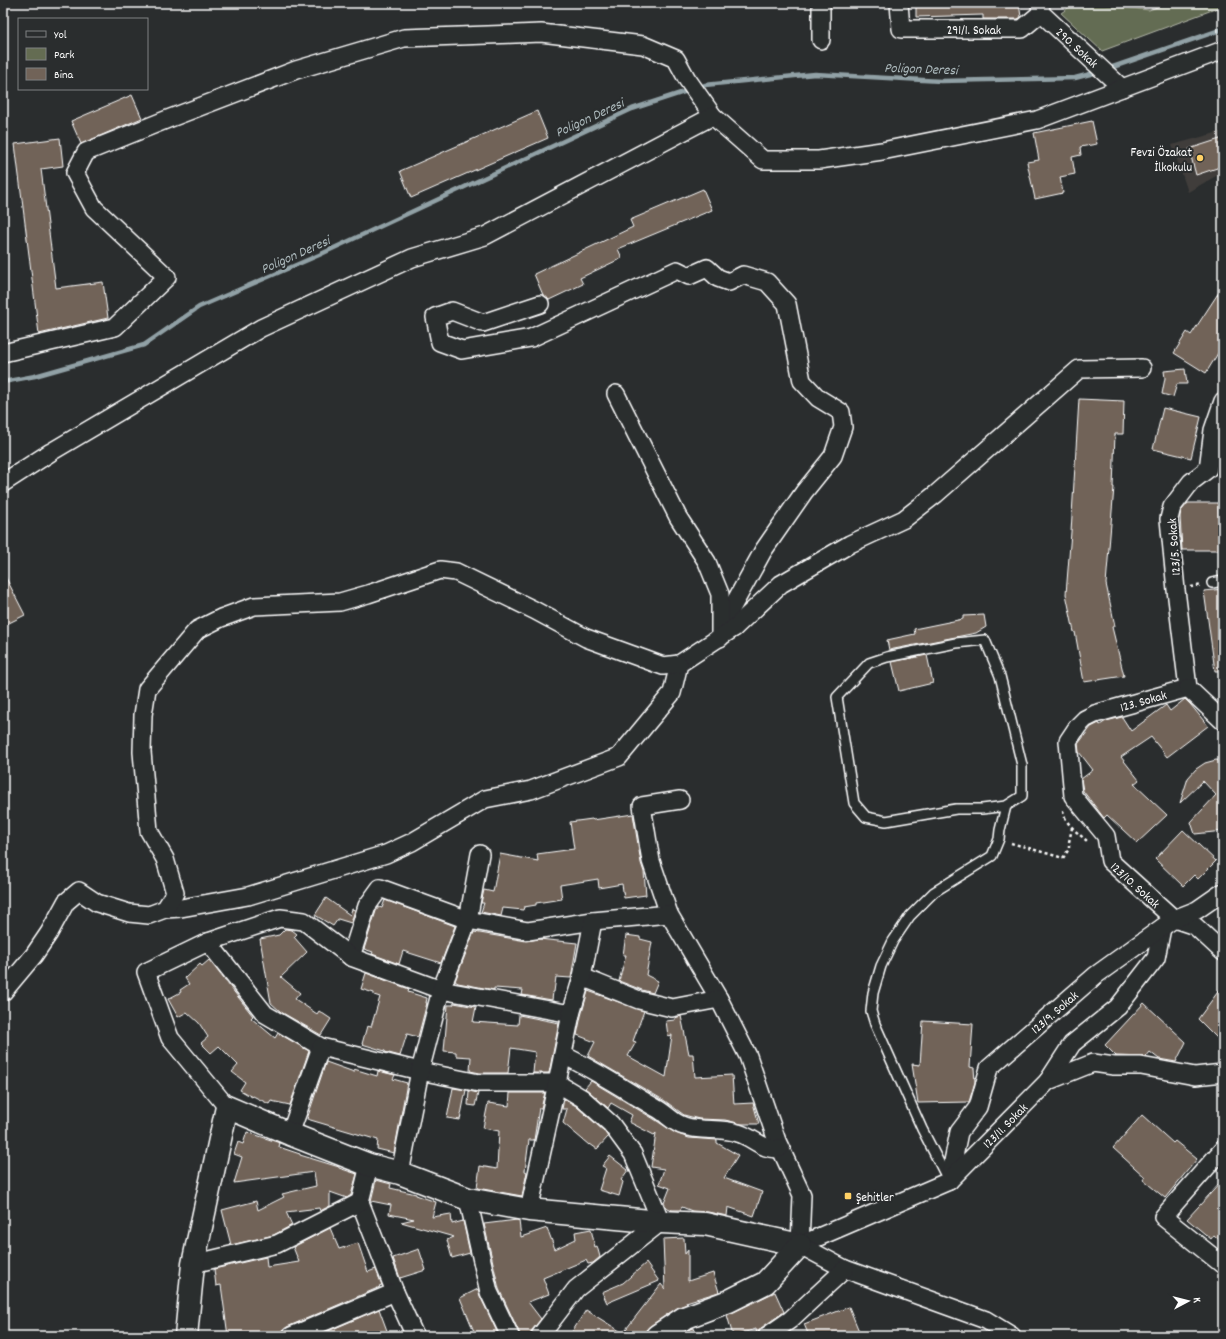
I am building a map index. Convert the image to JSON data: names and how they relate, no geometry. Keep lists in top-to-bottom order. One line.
{"streets":{"street":["291/1. Sokak","290. Sokak","123/5. Sokak","123. Sokak","123/10. Sokak","123/9. Sokak","123/11. Sokak"]},"crossings":[["291/1. Sokak","290. Sokak"],["123. Sokak","123/10. Sokak"],["123/10. Sokak","123/9. Sokak"],["123/9. Sokak","123/11. Sokak"]],"water":["Poligon Deresi"],"places":{"other":["Fevzi Özakat İlkokulu"],"transit":["Şehitler"]},"legend":["Yol","Park","Bina"],"north":"right"}
